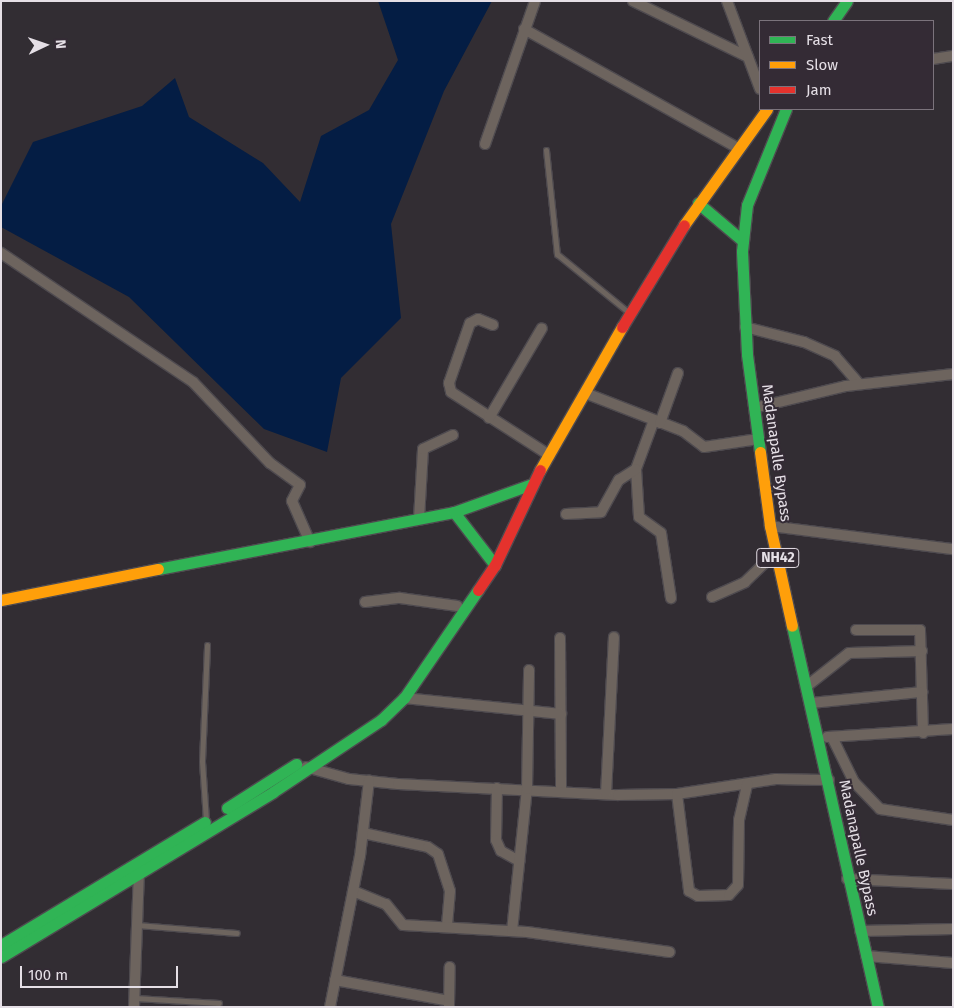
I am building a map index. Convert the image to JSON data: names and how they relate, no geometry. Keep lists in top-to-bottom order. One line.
{"streets":{"main road":["Madanapalle Bypass","NH42"]},"legend":["Fast","Slow","Jam"],"scale_bar":"100 m","north":"right"}
